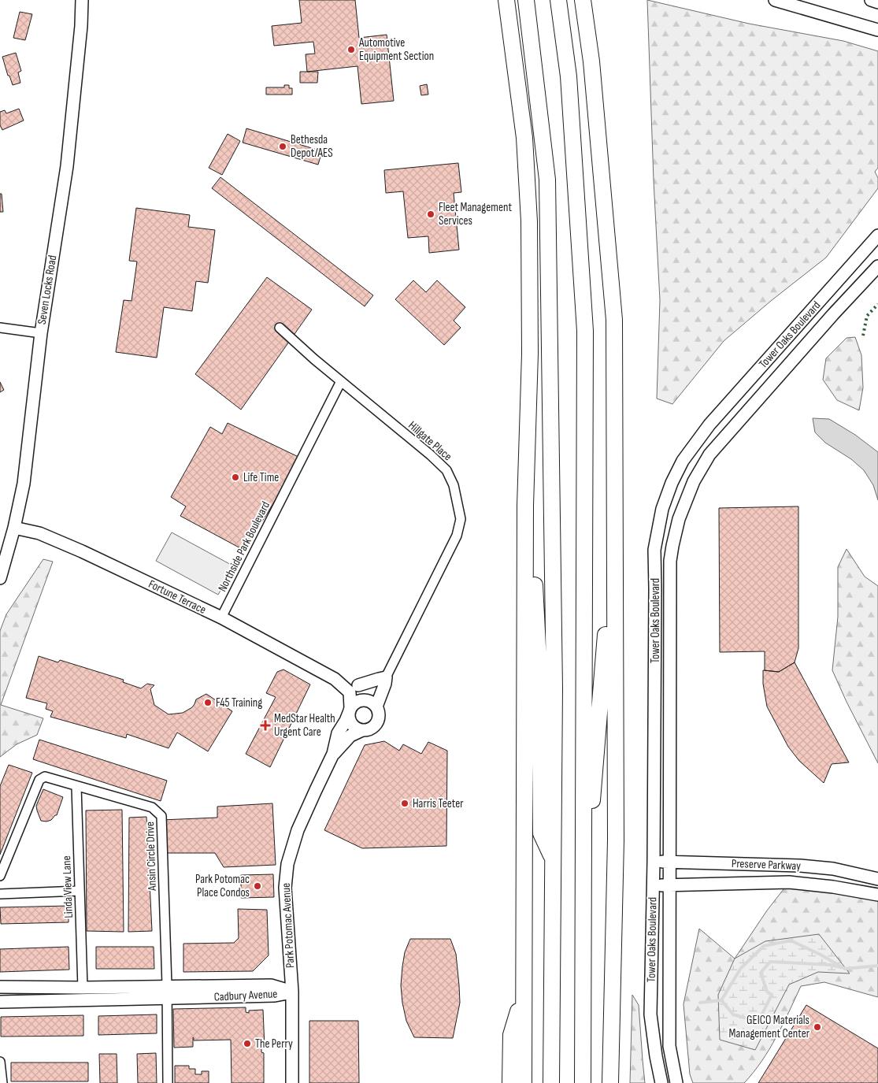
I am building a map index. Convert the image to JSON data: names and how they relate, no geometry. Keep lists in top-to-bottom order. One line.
{"streets":{"street":["Seven Locks Road","Tower Oaks Boulevard","Hillgate Place","Northside Park Boulevard","Fortune Terrace","Ansin Circle Drive","Preserve Parkway","Linda View Lane","Park Potomac Avenue","Cadbury Avenue"]},"crossings":[["Seven Locks Road","Fortune Terrace"],["Tower Oaks Boulevard","Preserve Parkway"],["Hillgate Place","Northside Park Boulevard"],["Northside Park Boulevard","Fortune Terrace"],["Ansin Circle Drive","Linda View Lane"],["Ansin Circle Drive","Cadbury Avenue"],["Linda View Lane","Cadbury Avenue"],["Park Potomac Avenue","Cadbury Avenue"]],"places":{"other":["Automotive Equipment Section","Bethesda Depot/AES","Fleet Management Services","Life Time","F45 Training","Harris Teeter","Park Potomac Place Condos","GEICO Materials Management Center","The Perry"],"health":["MedStar Health Urgent Care"]}}
